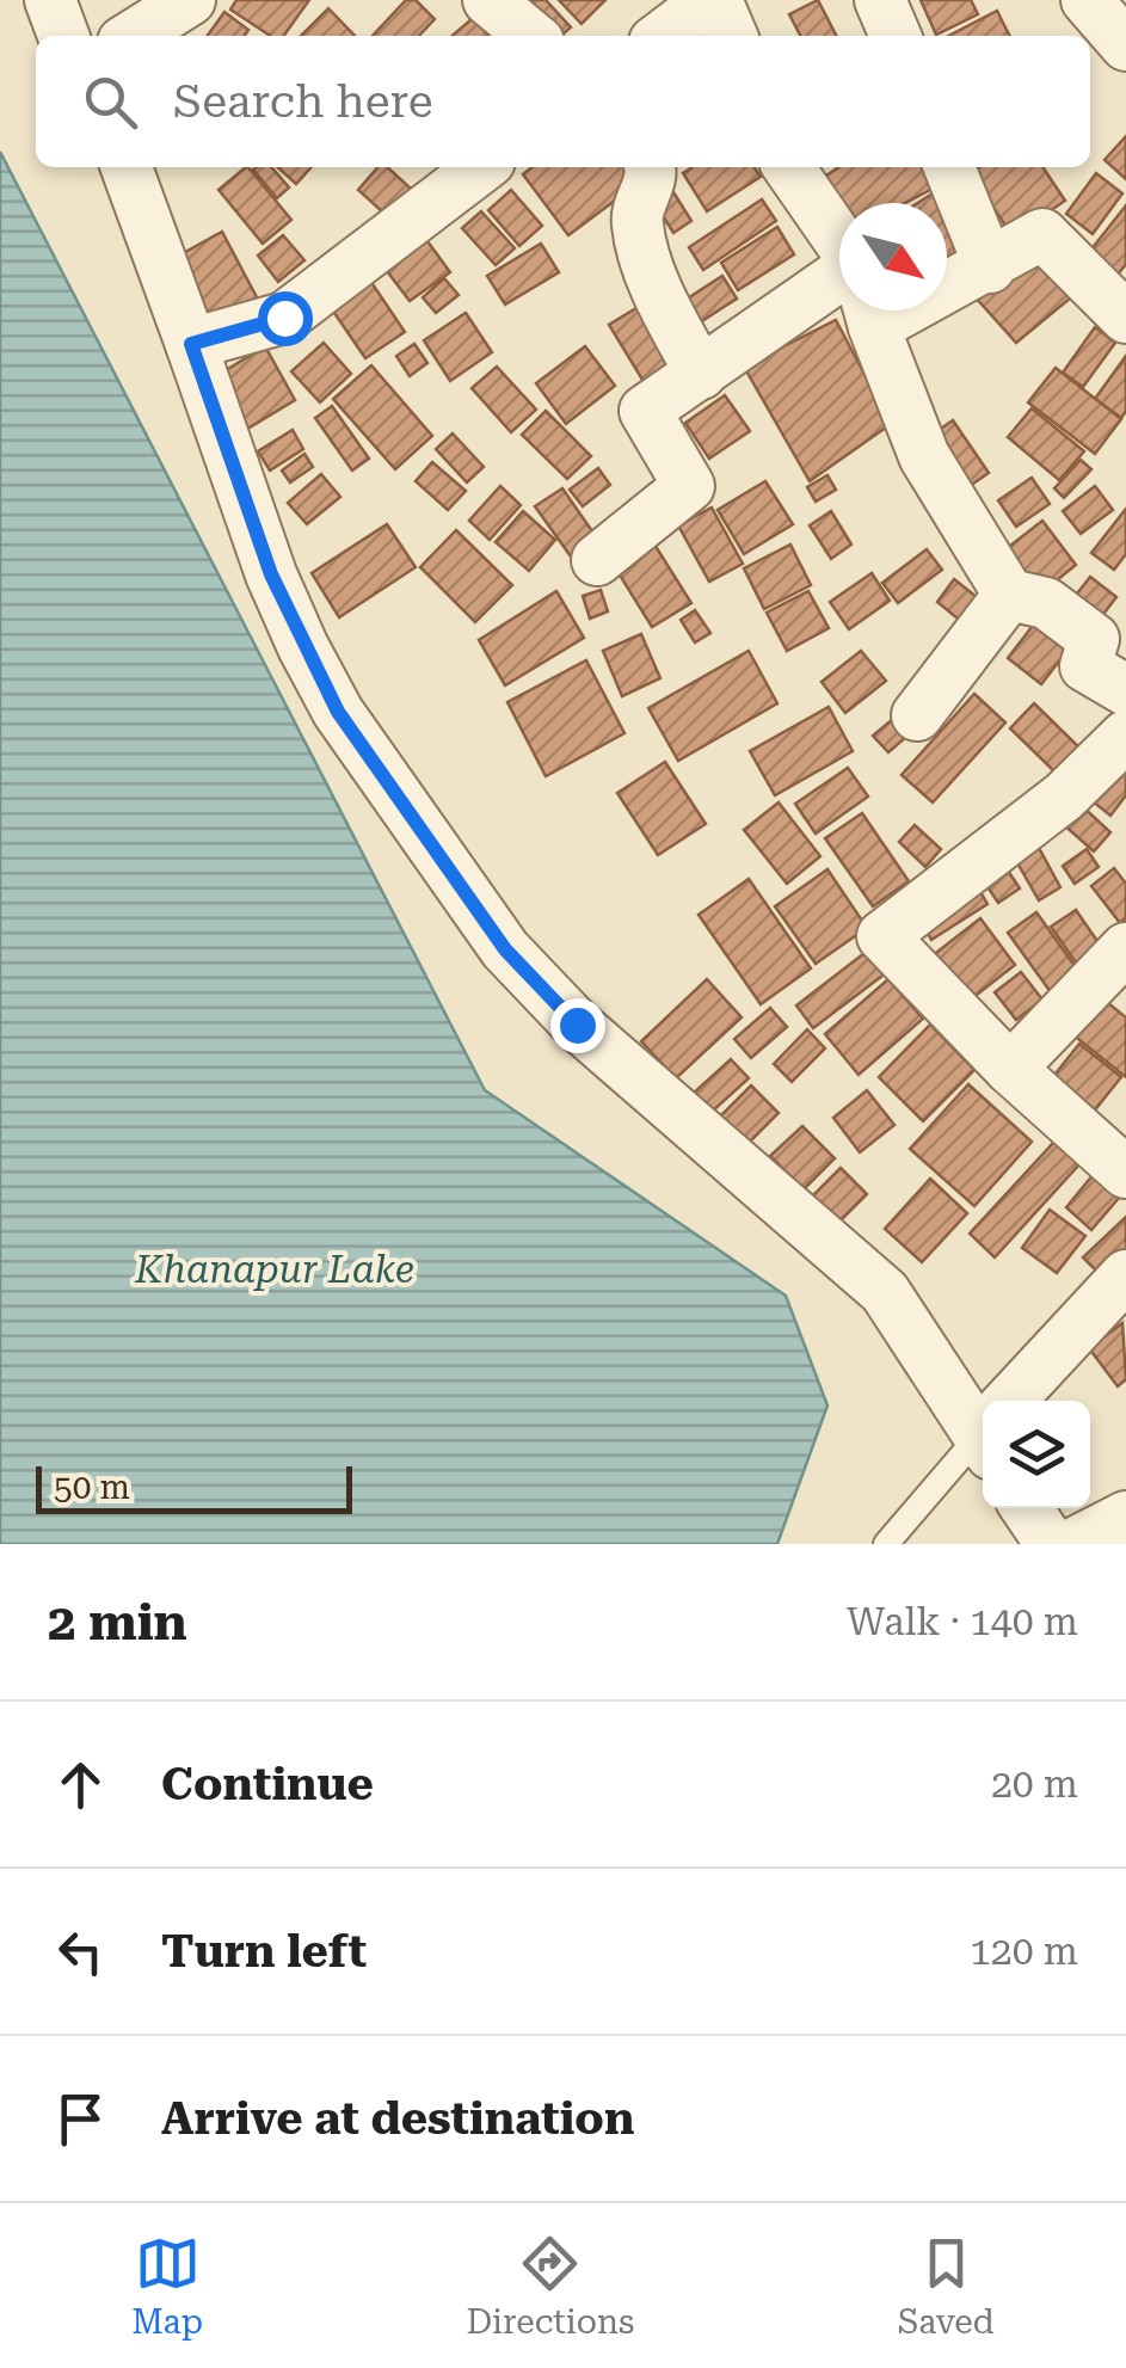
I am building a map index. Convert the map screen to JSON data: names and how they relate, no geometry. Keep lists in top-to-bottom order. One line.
{"water":["Khanapur Lake"],"scale_bar":"50 m","north":"bottom right","page":{"search":"Search here","scale":"50 m","heading":["2 min","Walk · 140 m"],"list":[["Continue","20 m"],["Turn left","120 m"],"Arrive at destination"],"nav":["Map","Directions","Saved"]}}
